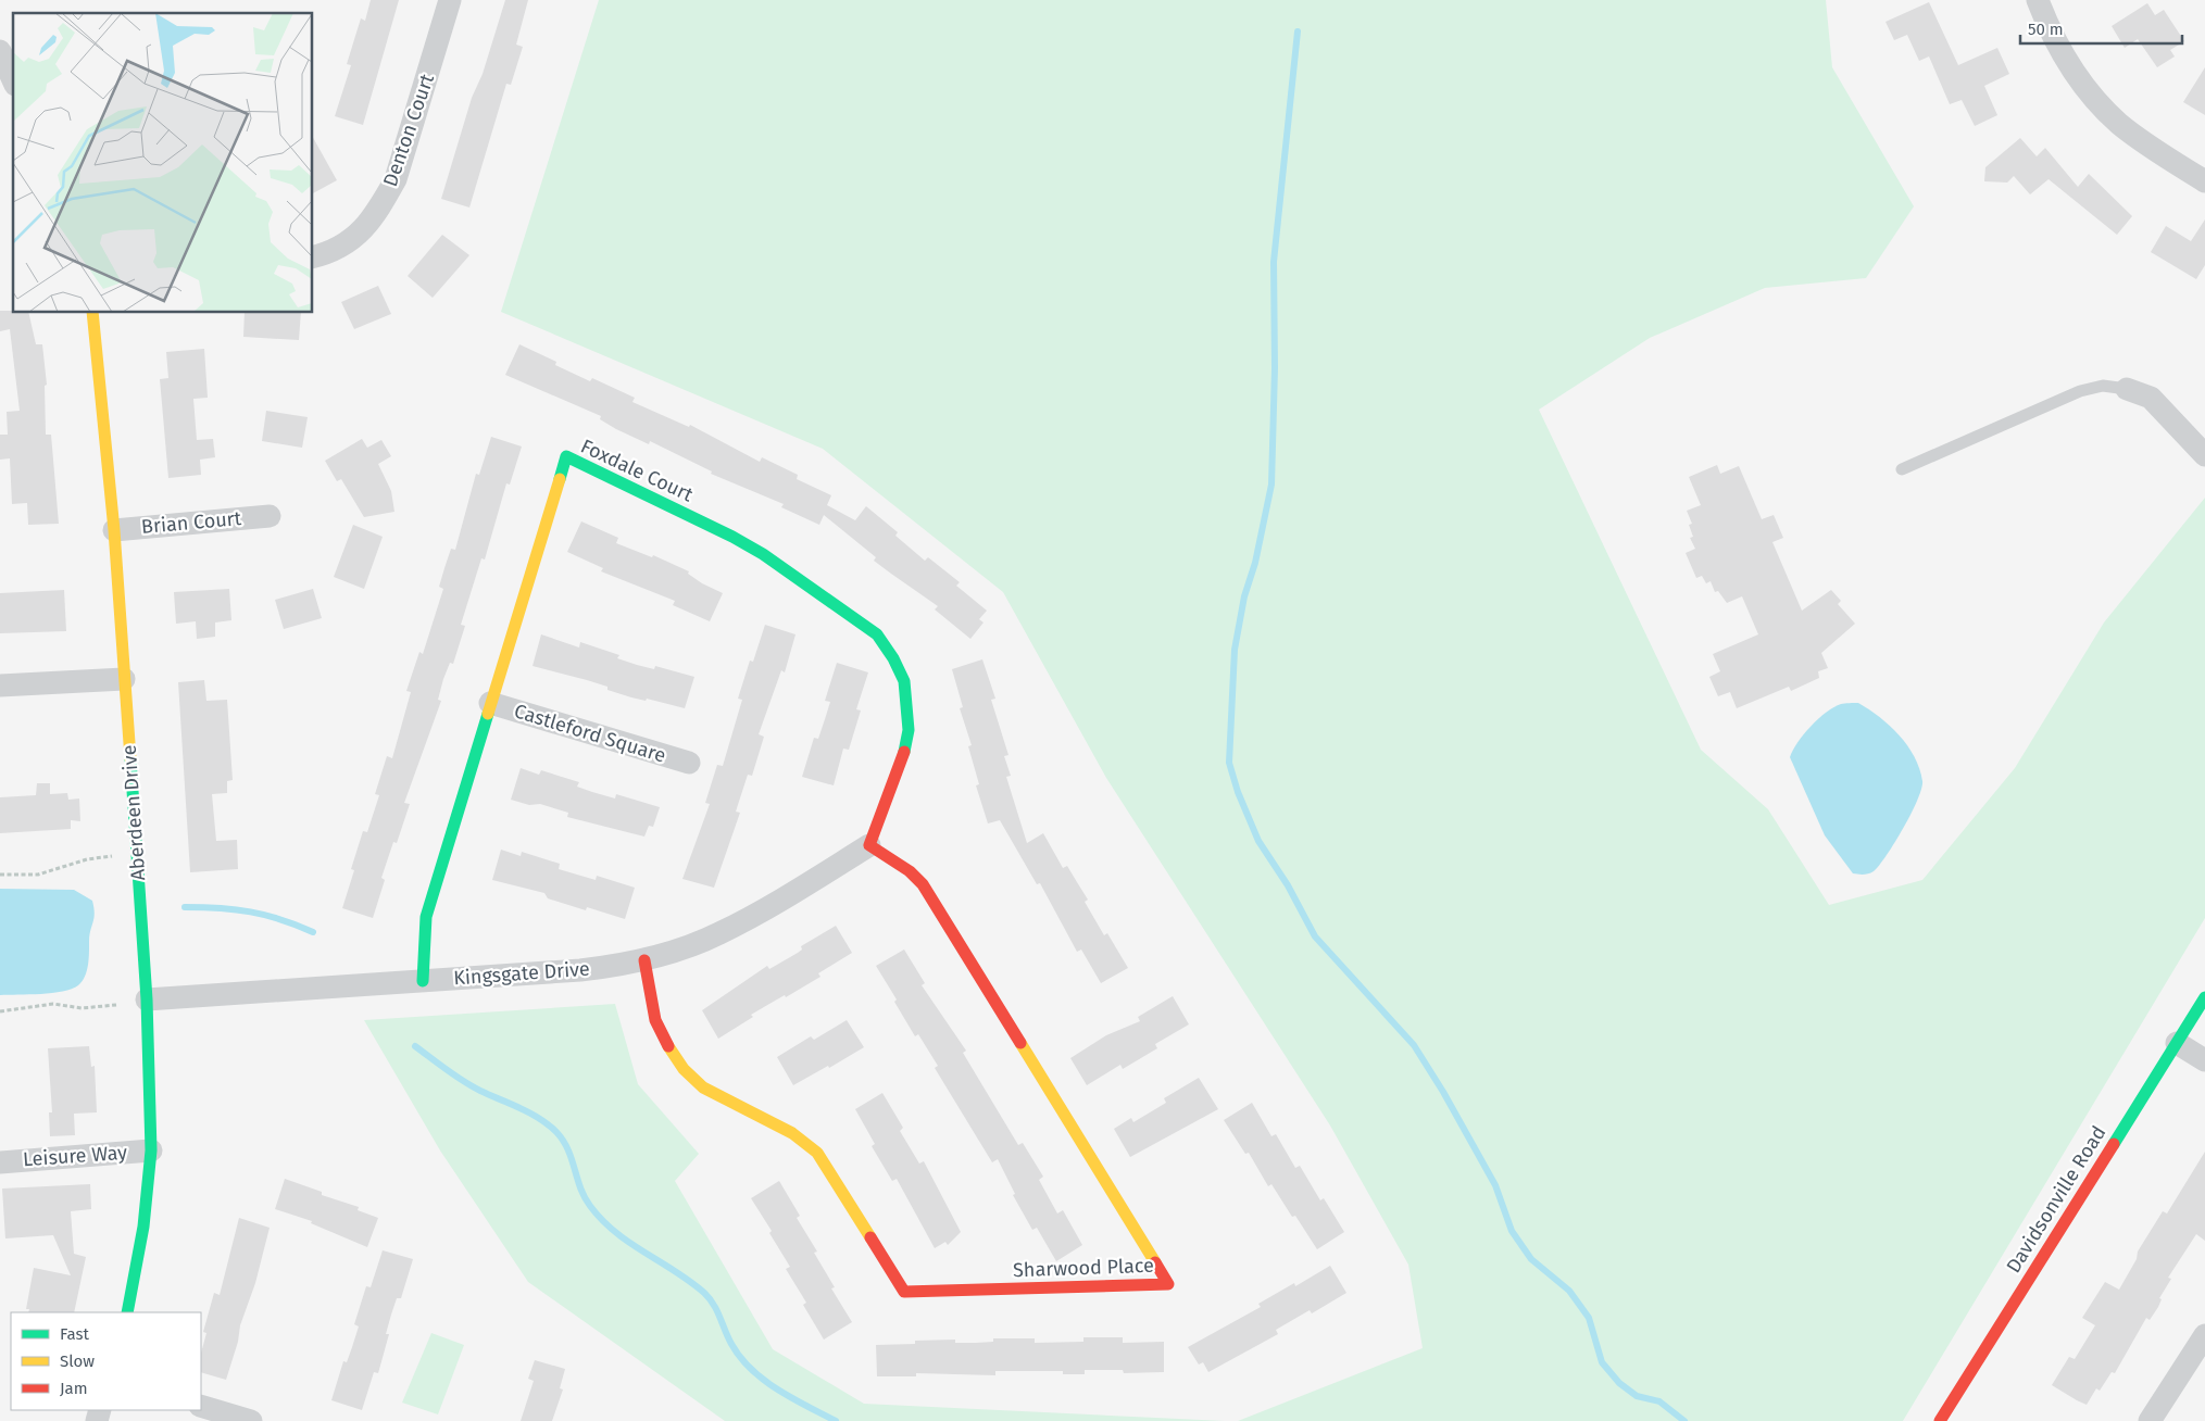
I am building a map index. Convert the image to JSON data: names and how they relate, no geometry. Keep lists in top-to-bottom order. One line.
{"streets":{"street":["Denton Court","Foxdale Court","Brian Court","Castleford Square","Aberdeen Drive","Kingsgate Drive","Leisure Way","Davidsonville Road","Sharwood Place"]},"crossings":[["Foxdale Court","Castleford Square"],["Foxdale Court","Kingsgate Drive"],["Foxdale Court","Sharwood Place"],["Brian Court","Aberdeen Drive"],["Aberdeen Drive","Kingsgate Drive"],["Aberdeen Drive","Leisure Way"],["Kingsgate Drive","Sharwood Place"]],"legend":["Fast","Slow","Jam"],"scale_bar":"50 m"}
